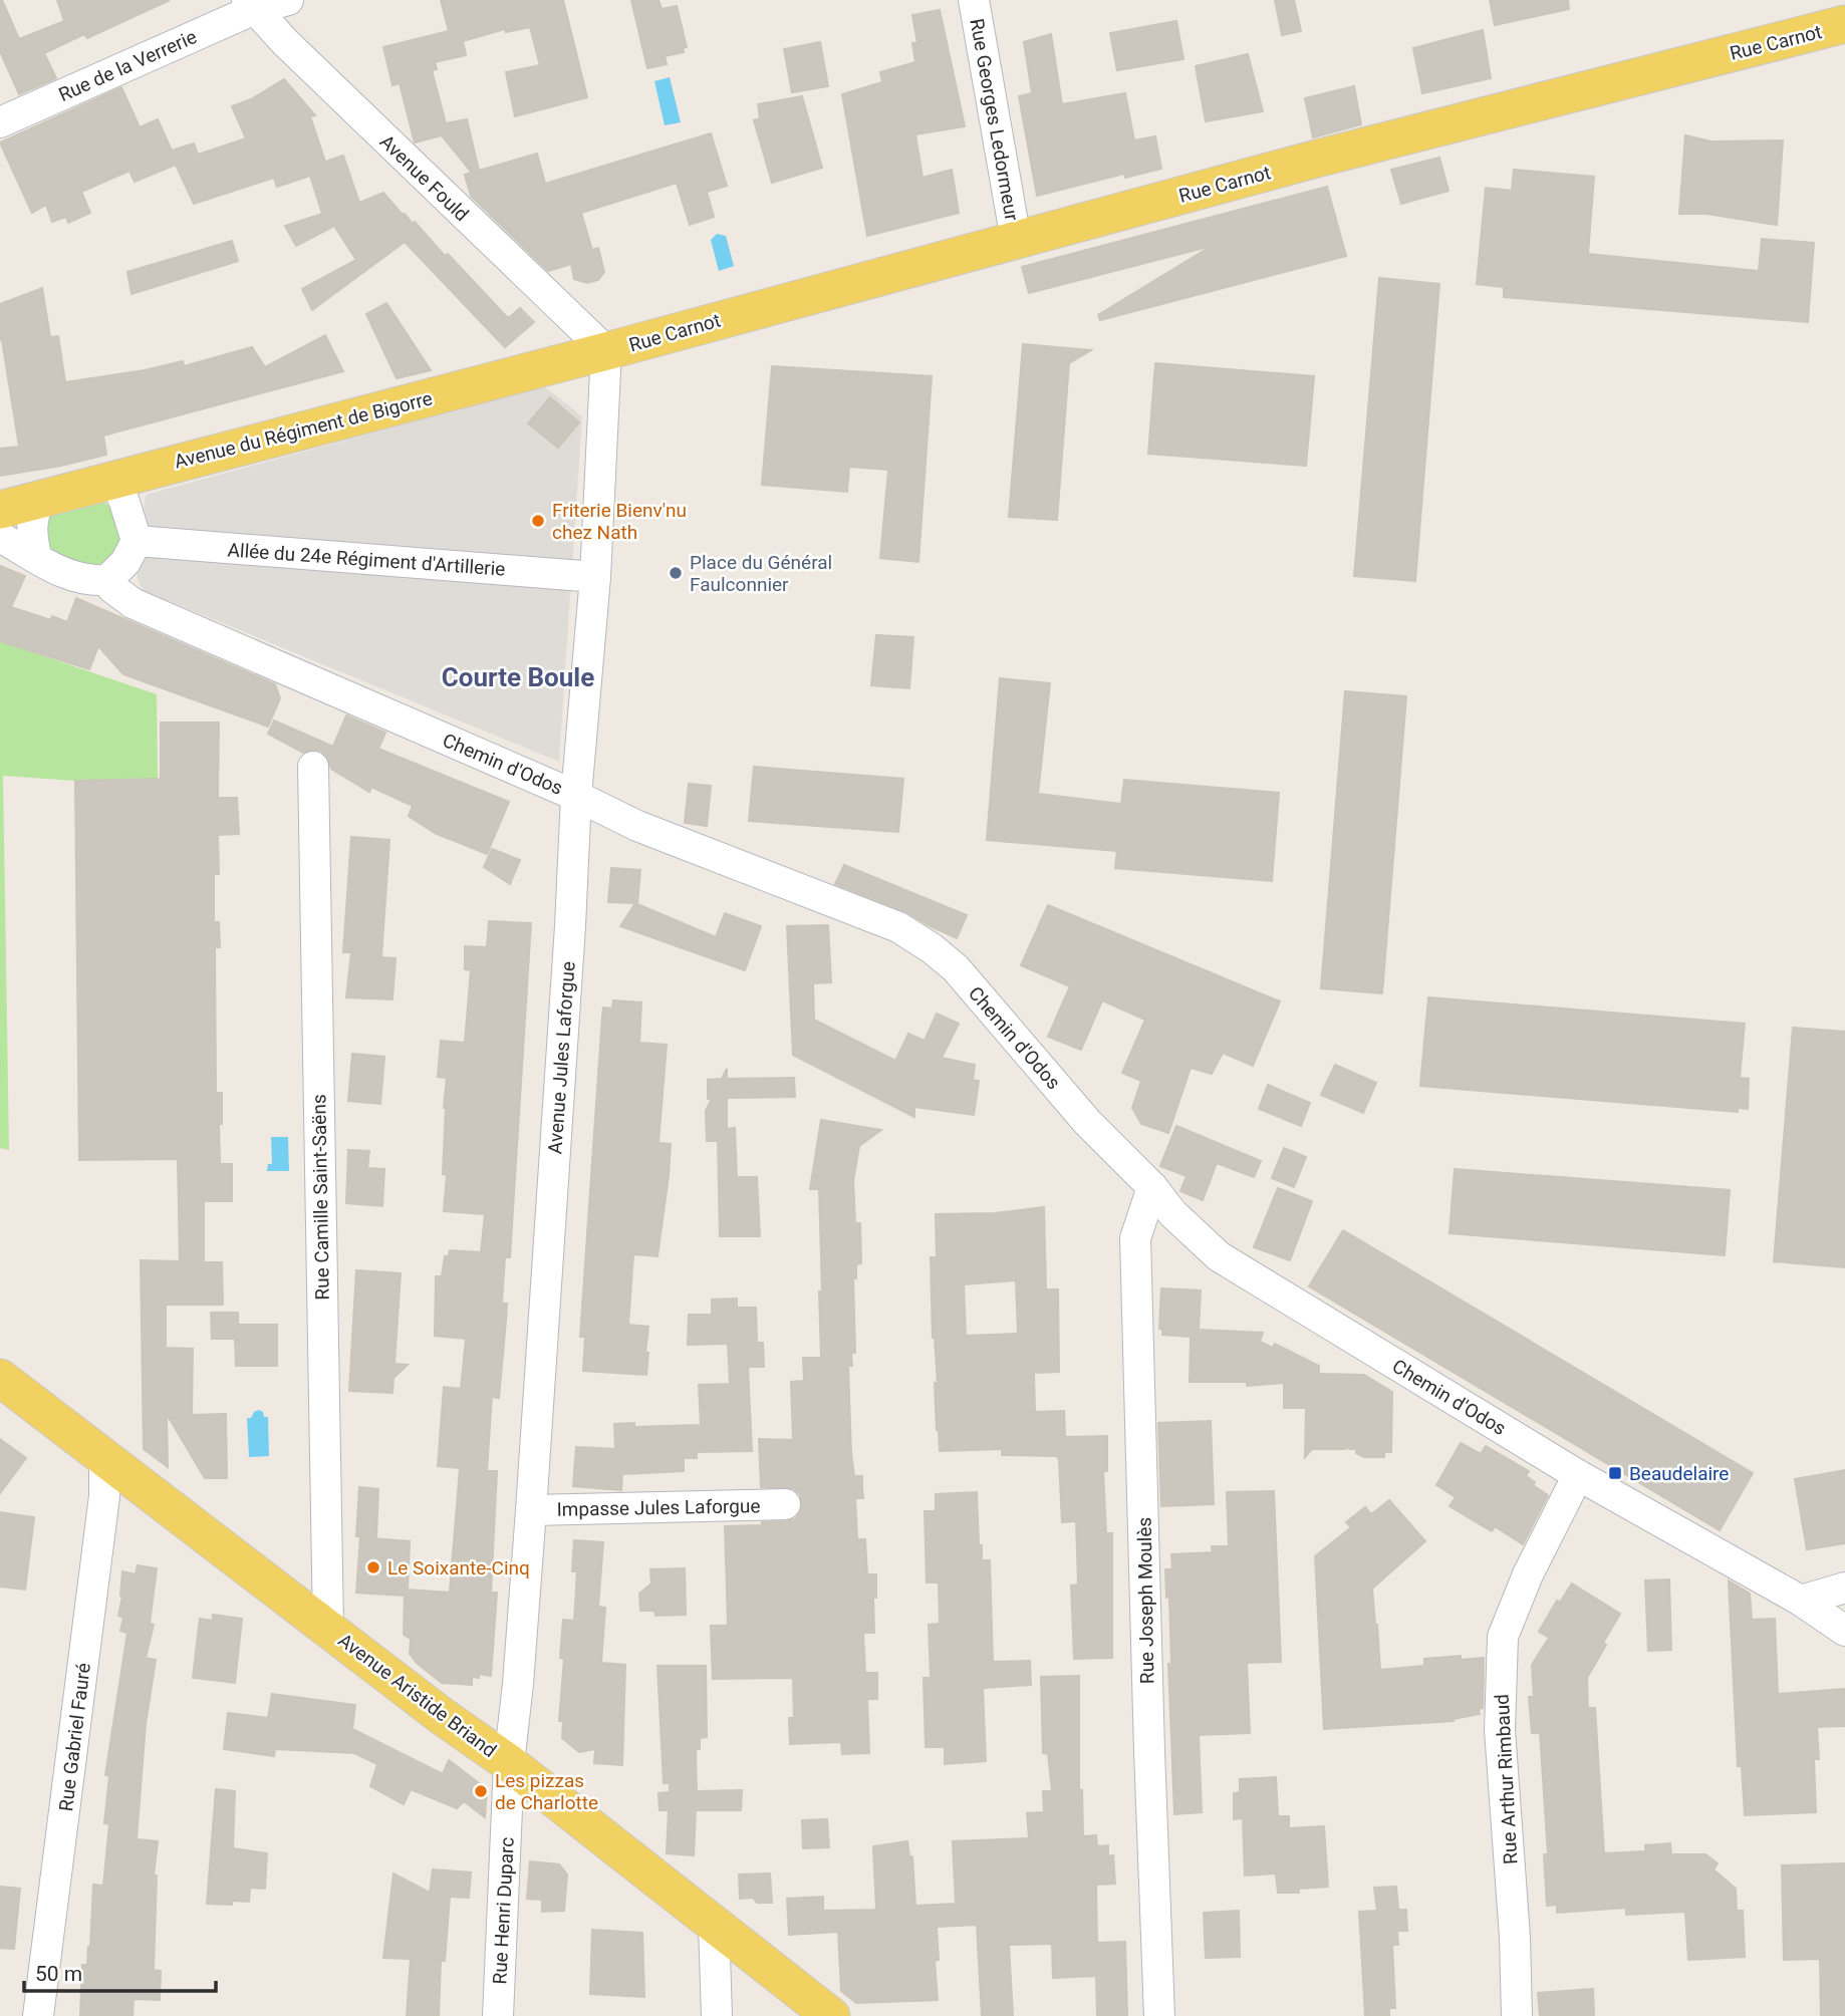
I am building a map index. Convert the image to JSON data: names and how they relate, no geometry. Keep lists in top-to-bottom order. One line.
{"streets":{"main road":["Rue Carnot","Avenue du Régiment de Bigorre","Avenue Aristide Briand"],"street":["Rue de la Verrerie","Rue Georges Ledormeur","Avenue Fould","Allée du 24e Régiment d'Artillerie","Chemin d'Odos","Avenue Jules Laforgue","Rue Camille Saint-Saëns","Impasse Jules Laforgue","Rue Joseph Moulès","Rue Gabriel Fauré","Rue Arthur Rimbaud","Rue Henri Duparc"]},"crossings":[["Rue Carnot","Rue Georges Ledormeur"],["Rue Carnot","Avenue Fould"],["Rue Carnot","Avenue du Régiment de Bigorre"],["Rue Carnot","Avenue Jules Laforgue"],["Rue de la Verrerie","Avenue Fould"],["Avenue Fould","Avenue du Régiment de Bigorre"],["Avenue Fould","Avenue Jules Laforgue"],["Avenue du Régiment de Bigorre","Allée du 24e Régiment d'Artillerie"],["Avenue du Régiment de Bigorre","Chemin d'Odos"],["Avenue du Régiment de Bigorre","Avenue Jules Laforgue"],["Allée du 24e Régiment d'Artillerie","Chemin d'Odos"],["Allée du 24e Régiment d'Artillerie","Avenue Jules Laforgue"],["Chemin d'Odos","Avenue Jules Laforgue"],["Chemin d'Odos","Rue Joseph Moulès"],["Chemin d'Odos","Rue Arthur Rimbaud"],["Avenue Jules Laforgue","Impasse Jules Laforgue"],["Avenue Jules Laforgue","Avenue Aristide Briand"],["Avenue Jules Laforgue","Rue Henri Duparc"],["Rue Camille Saint-Saëns","Avenue Aristide Briand"],["Avenue Aristide Briand","Rue Gabriel Fauré"],["Avenue Aristide Briand","Rue Henri Duparc"]],"districts":["Courte Boule"],"places":{"other":["Friterie Bienv'nu chez Nath","Place du Général Faulconnier","Le Soixante-Cinq","Les pizzas de Charlotte"],"transit":["Beaudelaire"]},"scale_bar":"50 m"}
